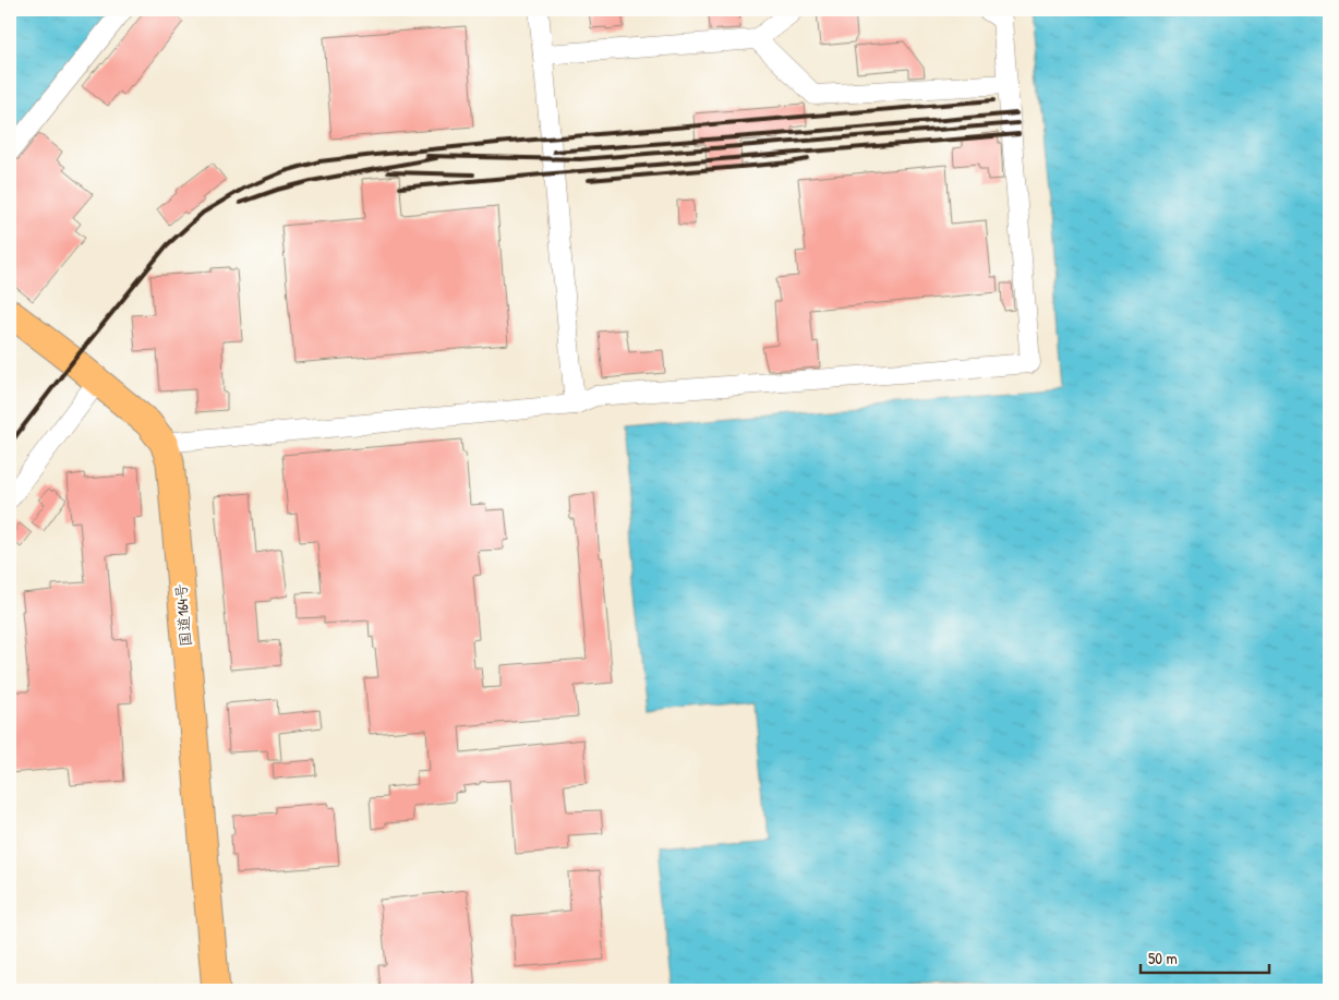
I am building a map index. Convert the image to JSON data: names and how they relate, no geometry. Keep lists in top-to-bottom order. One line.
{"streets":{"highway":["国道164号"]},"scale_bar":"50 m"}
